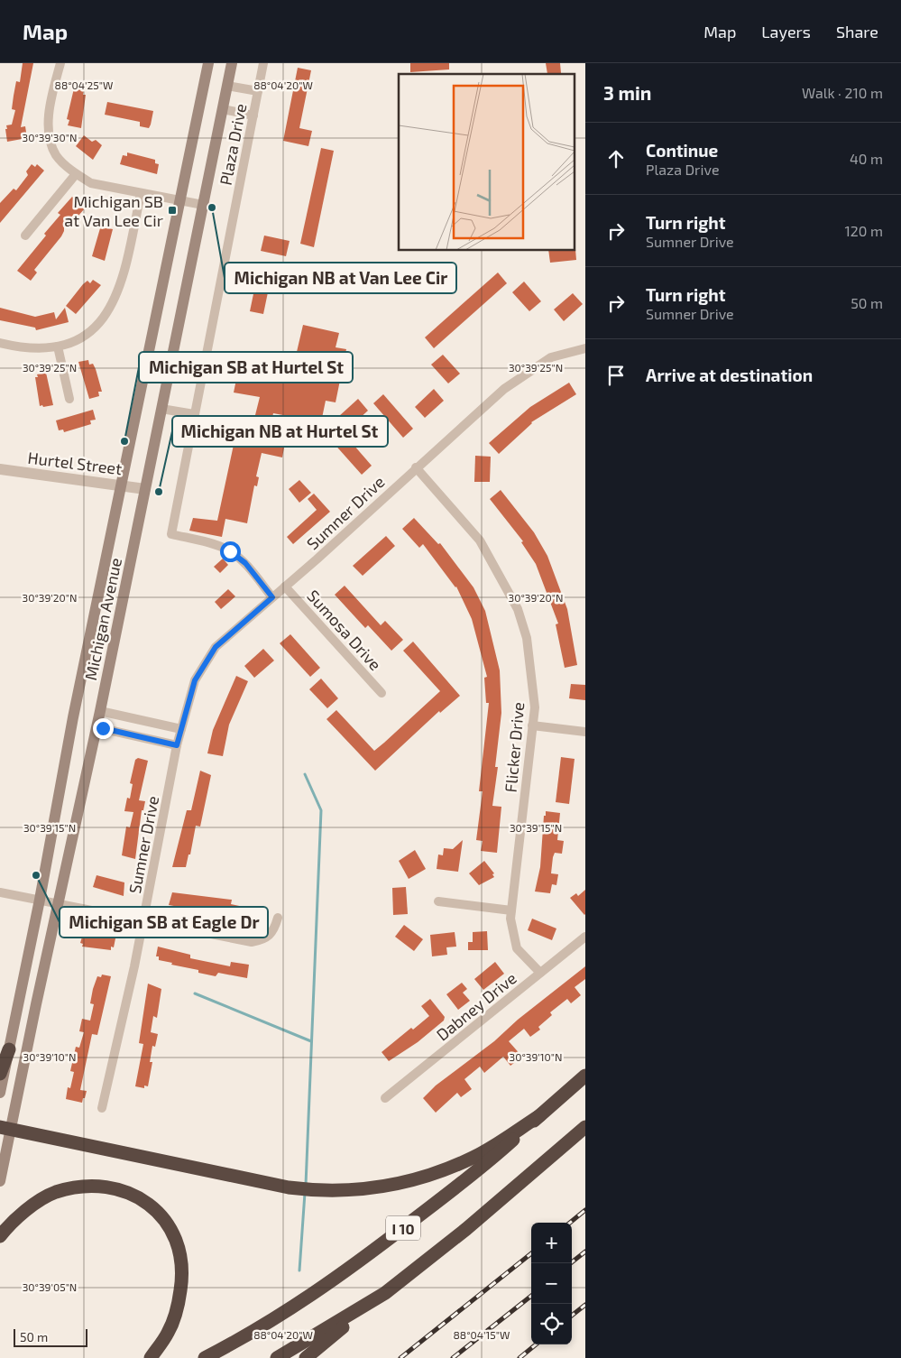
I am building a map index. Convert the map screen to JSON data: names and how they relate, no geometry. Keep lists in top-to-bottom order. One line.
{"streets":{"highway":["I 10"],"main road":["Michigan Avenue"],"street":["Plaza Drive","Hurtel Street","Sumner Drive","Sumosa Drive","Flicker Drive","Dabney Drive"]},"crossings":[["Plaza Drive","Sumner Drive"],["Hurtel Street","Michigan Avenue"],["Sumner Drive","Sumosa Drive"],["Sumner Drive","Flicker Drive"],["Flicker Drive","Dabney Drive"]],"places":{"other":["Michigan NB at Van Lee Cir","Michigan SB at Hurtel St","Michigan NB at Hurtel St","Michigan SB at Eagle Dr"],"transit":["Michigan SB at Van Lee Cir"]},"scale_bar":"50 m","page":{"header":"Map","nav":["Map","Layers","Share"],"heading":["3 min","Walk · 210 m"],"list":[["Continue","Plaza Drive","40 m"],["Turn right","Sumner Drive","120 m"],["Turn right","Sumner Drive","50 m"],"Arrive at destination"],"map_buttons":["+","−"],"scale":"50 m"},"coordinates":["88°04'25\"W","88°04'20\"W","30°39'30\"N","30°39'25\"N","30°39'20\"N","30°39'15\"N","30°39'10\"N","30°39'05\"N","88°04'15\"W"]}
